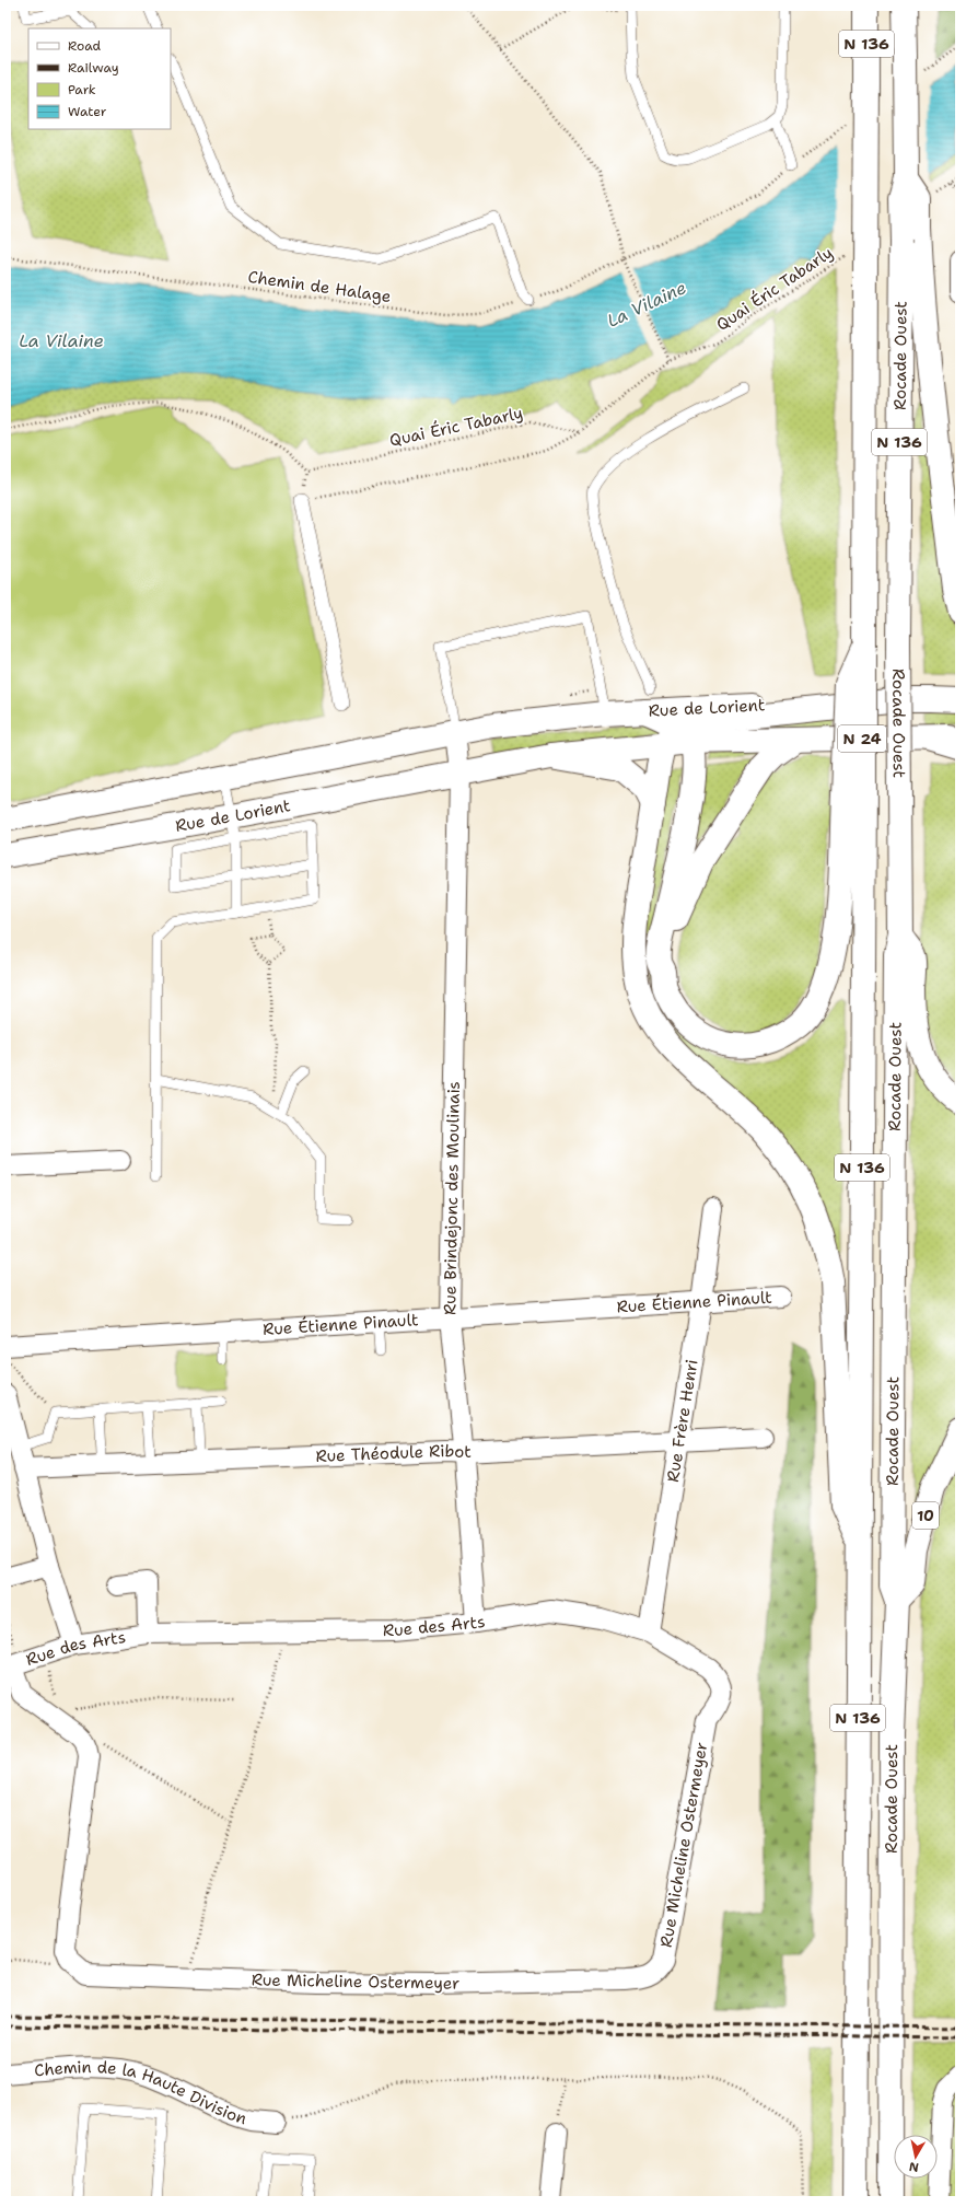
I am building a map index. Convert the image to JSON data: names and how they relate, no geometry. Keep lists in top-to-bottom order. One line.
{"streets":{"main road":["N 136","Rocade Ouest","Rue de Lorient","N 24","10"],"street":["Rue Brindejonc des Moulinais","Rue Étienne Pinault","Rue Frère Henri","Rue Théodule Ribot","Rue des Arts","Rue Micheline Ostermeyer","Chemin de la Haute Division"],"path":["Chemin de Halage","Quai Éric Tabarly"]},"crossings":[["Quai Éric Tabarly","Rocade Ouest"],["Rocade Ouest","10"],["Rue de Lorient","Rue Brindejonc des Moulinais"],["Rue Brindejonc des Moulinais","Rue Étienne Pinault"],["Rue Brindejonc des Moulinais","Rue Théodule Ribot"],["Rue Brindejonc des Moulinais","Rue des Arts"],["Rue Étienne Pinault","Rue Frère Henri"],["Rue Frère Henri","Rue Théodule Ribot"],["Rue Frère Henri","Rue des Arts"],["Rue des Arts","Rue Micheline Ostermeyer"]],"water":["La Vilaine"],"legend":["Road","Railway","Park","Water"],"north":"bottom"}
